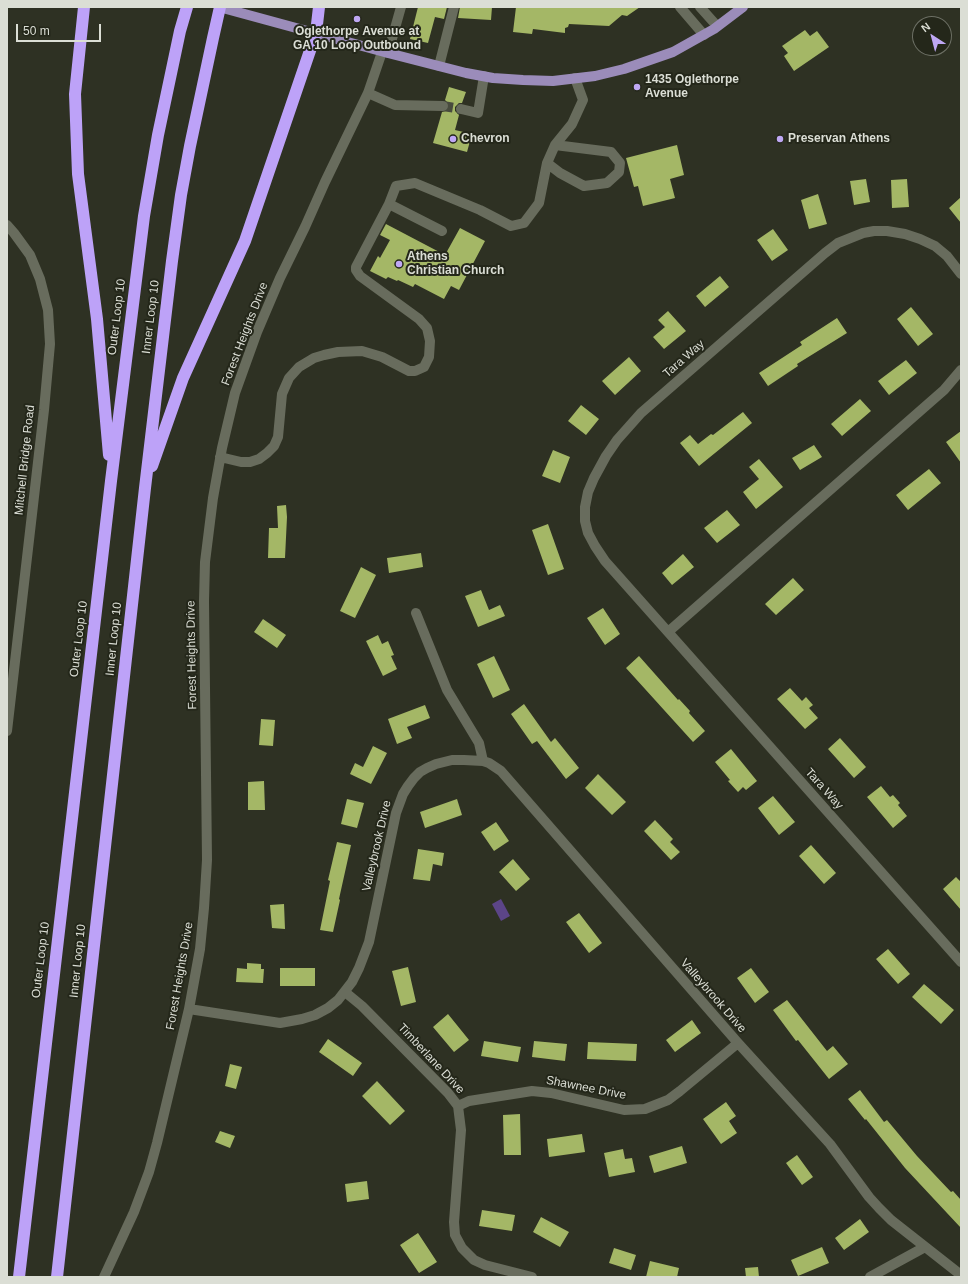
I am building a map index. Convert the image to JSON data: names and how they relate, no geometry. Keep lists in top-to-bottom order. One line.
{"streets":{"highway":["Outer Loop 10","Inner Loop 10"],"street":["Forest Heights Drive","Tara Way","Mitchell Bridge Road","Valleybrook Drive","Timberlane Drive","Shawnee Drive"]},"crossings":[["Valleybrook Drive","Timberlane Drive"],["Valleybrook Drive","Shawnee Drive"],["Timberlane Drive","Shawnee Drive"]],"places":["Oglethorpe Avenue at GA 10 Loop Outbound","1435 Oglethorpe Avenue","Chevron","Preservan Athens","Athens Christian Church"],"scale_bar":"50 m","north":"top left"}
